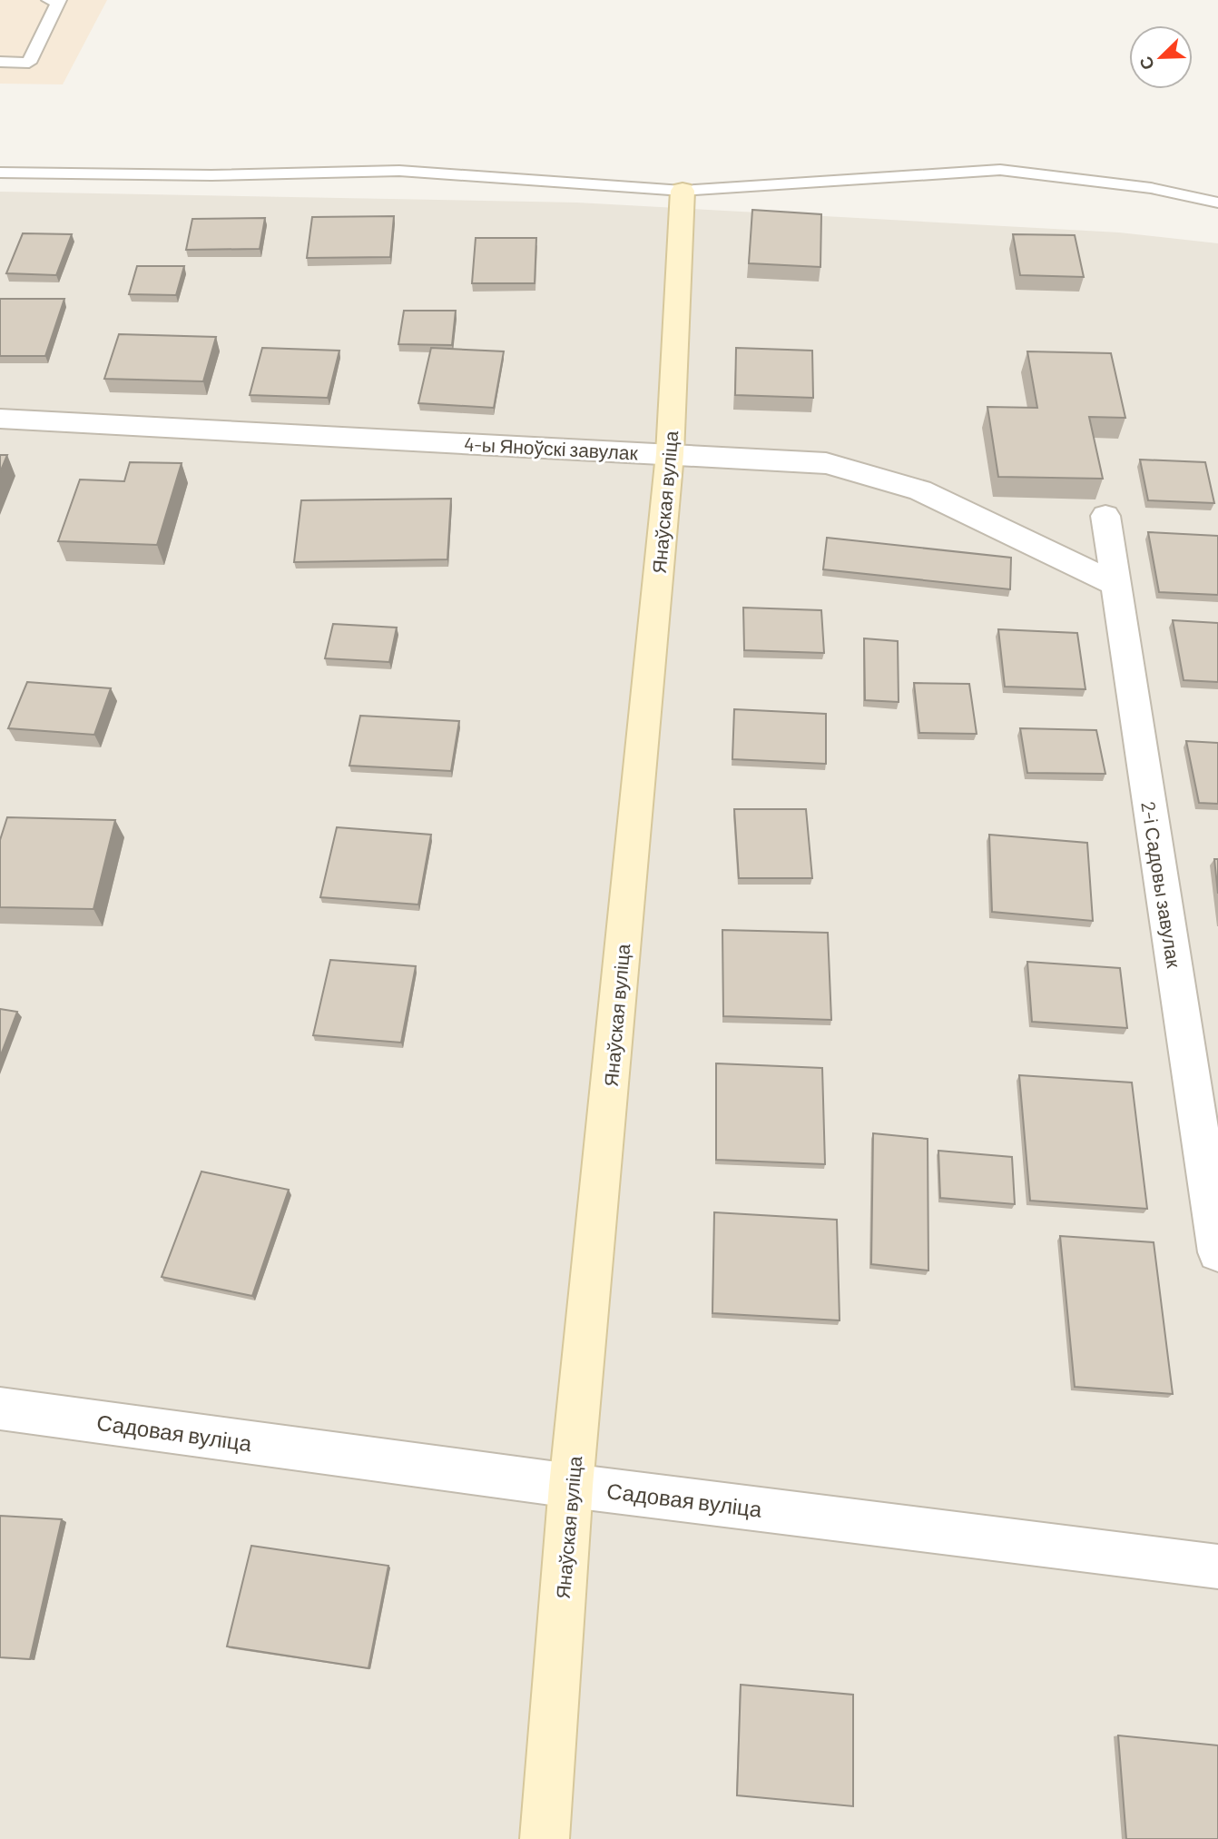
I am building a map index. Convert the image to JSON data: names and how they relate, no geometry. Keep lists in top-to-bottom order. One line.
{"streets":{"street":["4-ы Яноўскі завулак","Янаўская вуліца","2-і Садовы завулак","Садовая вуліца"]},"crossings":[["4-ы Яноўскі завулак","Янаўская вуліца"],["4-ы Яноўскі завулак","2-і Садовы завулак"],["Янаўская вуліца","Садовая вуліца"]],"north":"bottom left"}
